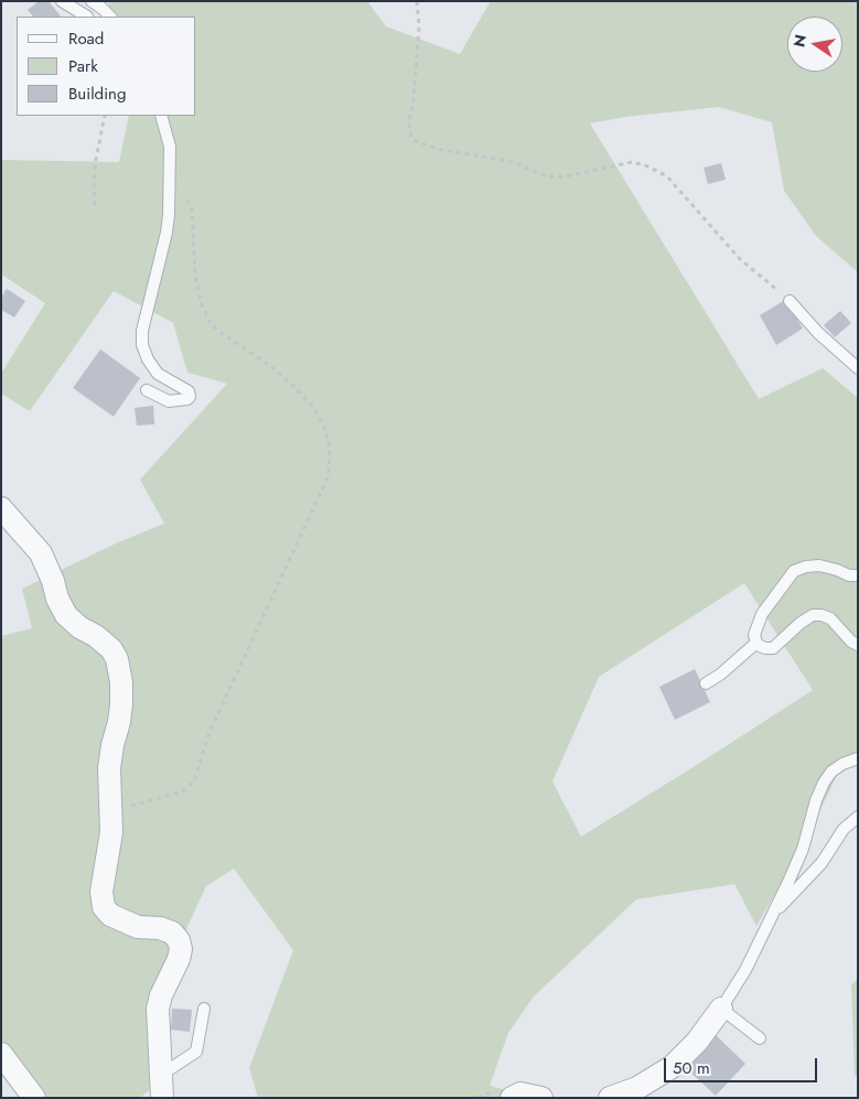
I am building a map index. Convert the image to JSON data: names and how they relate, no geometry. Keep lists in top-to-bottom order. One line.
{"legend":["Road","Park","Building"],"scale_bar":"50 m","north":"left"}
